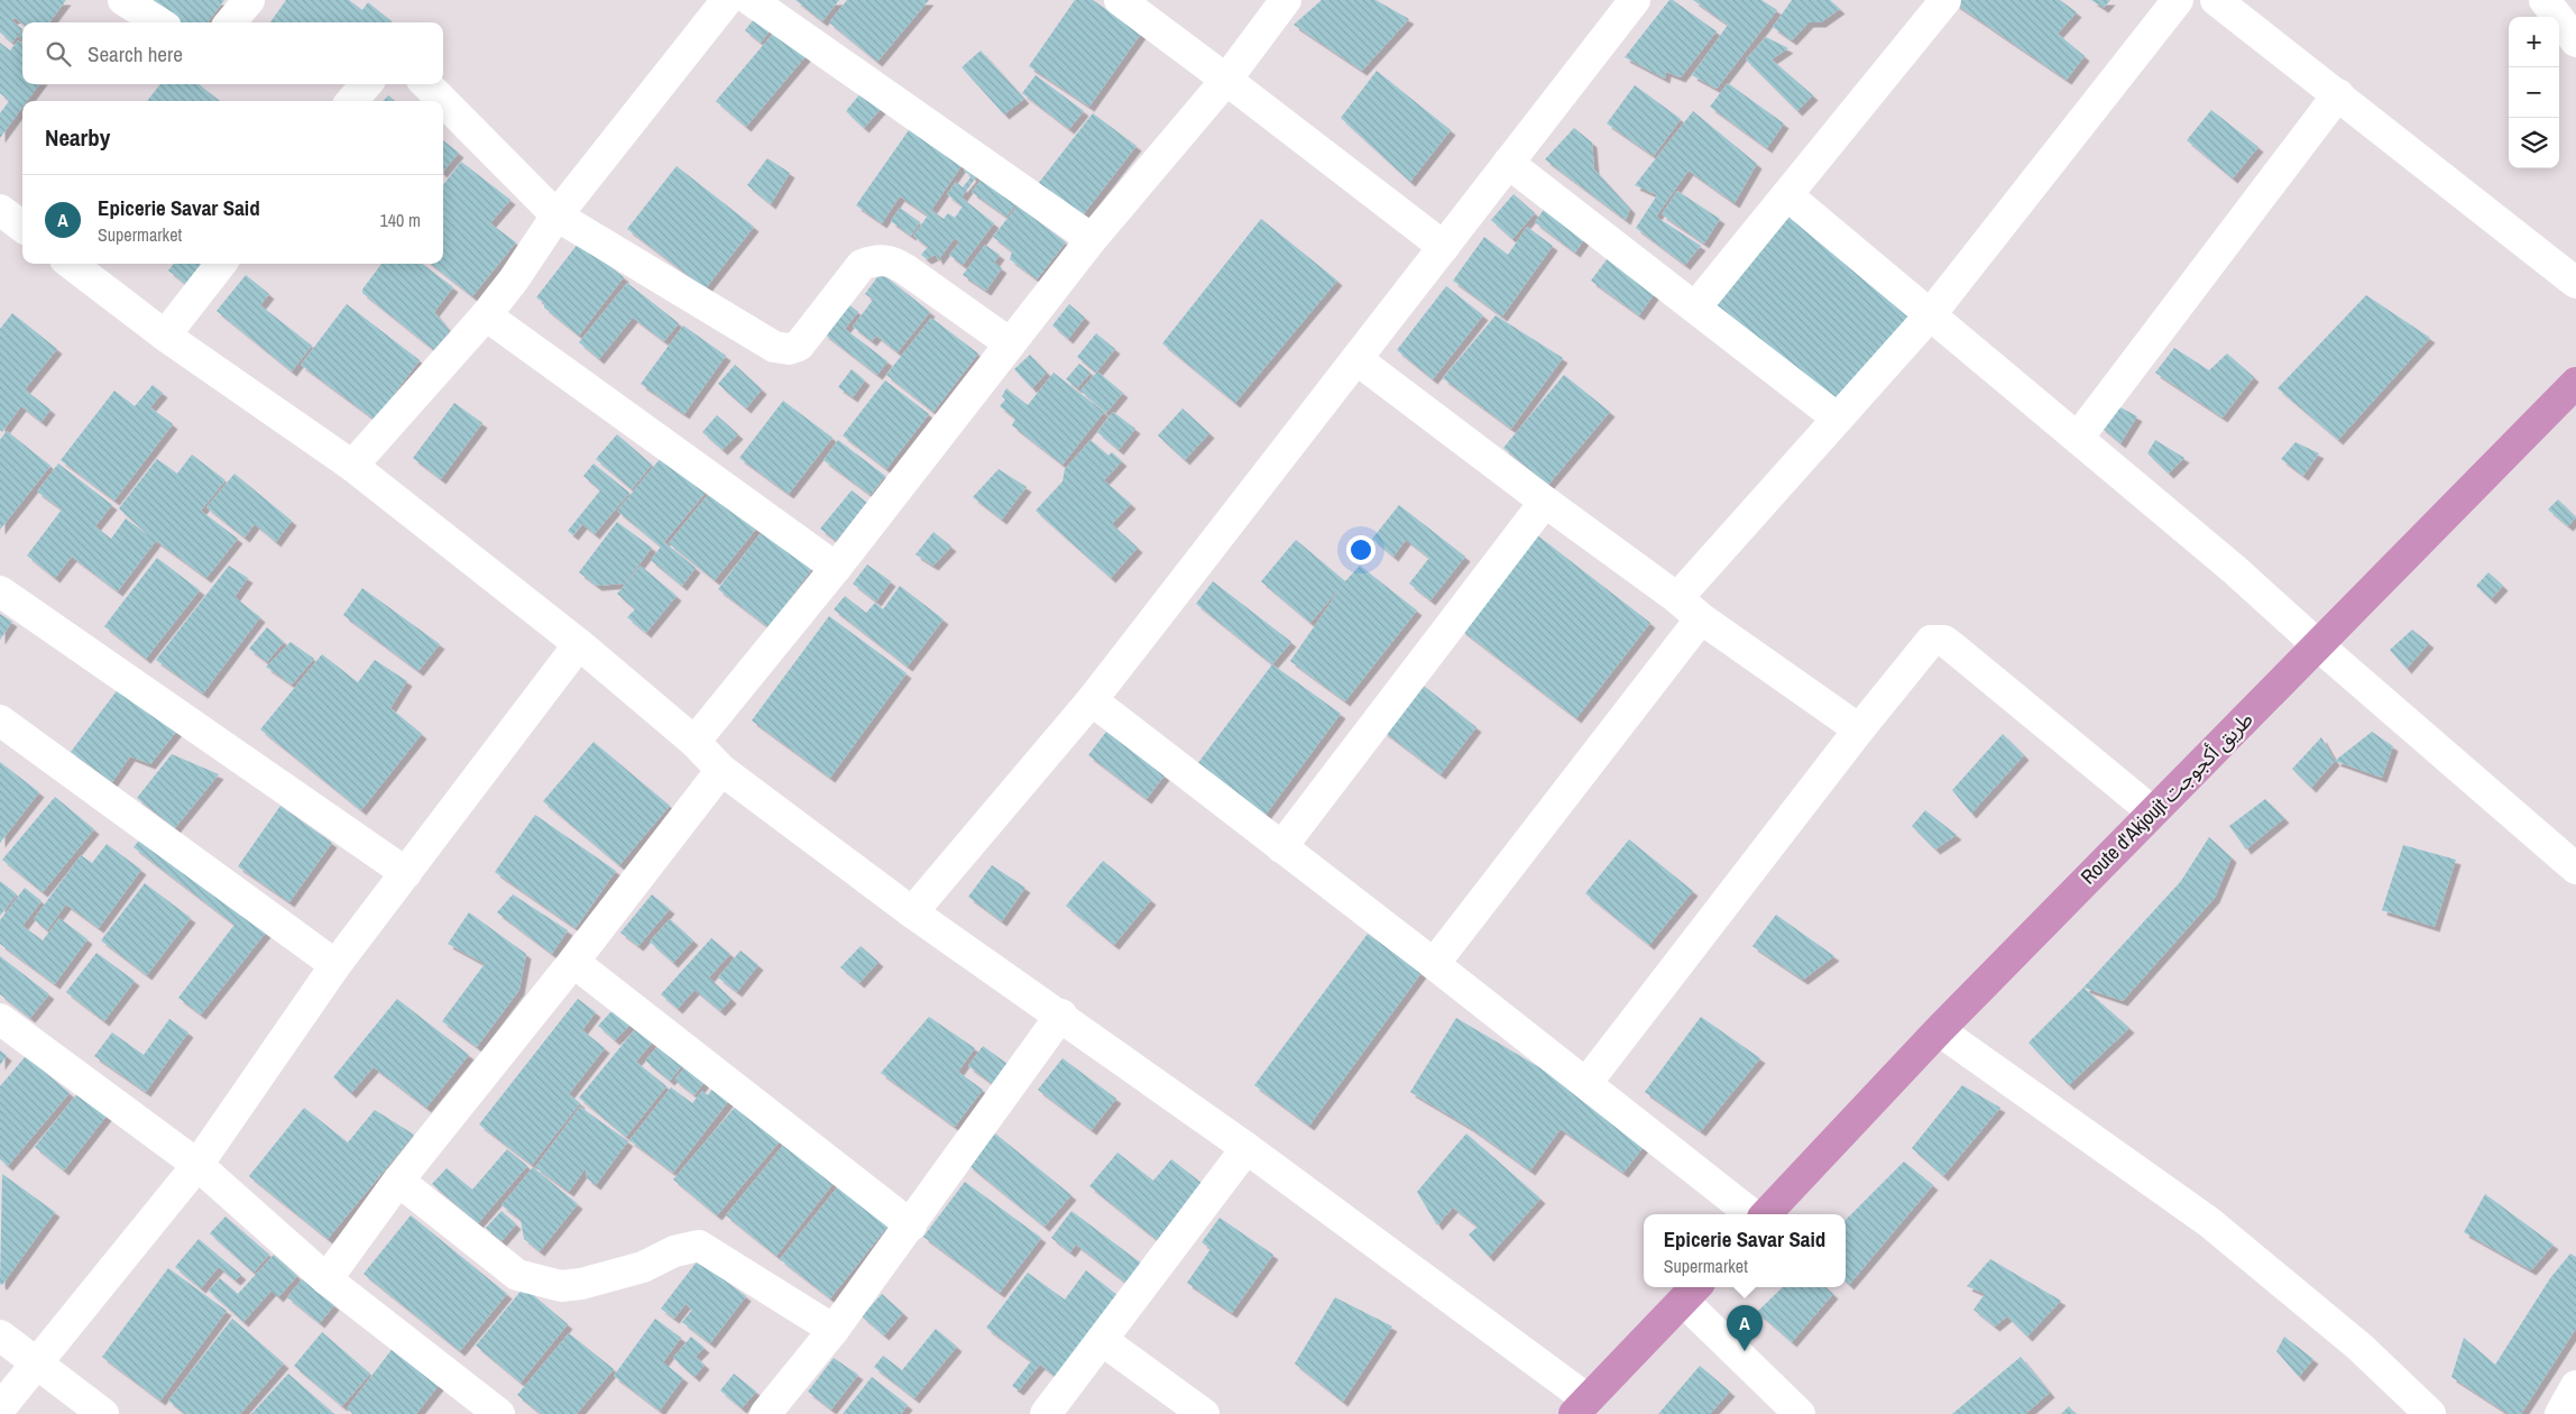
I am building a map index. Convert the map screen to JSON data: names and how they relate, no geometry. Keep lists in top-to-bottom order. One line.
{"streets":{"highway":["Route d'Akjoujt طريق أكجوجت"]},"page":{"map_buttons":["+","−"],"search":"Search here","heading":"Nearby","list":[{"mark":"A","name":"Epicerie Savar Said","note":"Supermarket","value":"140 m"}],"popup":["Epicerie Savar Said","Supermarket"],"pins":"A"}}
